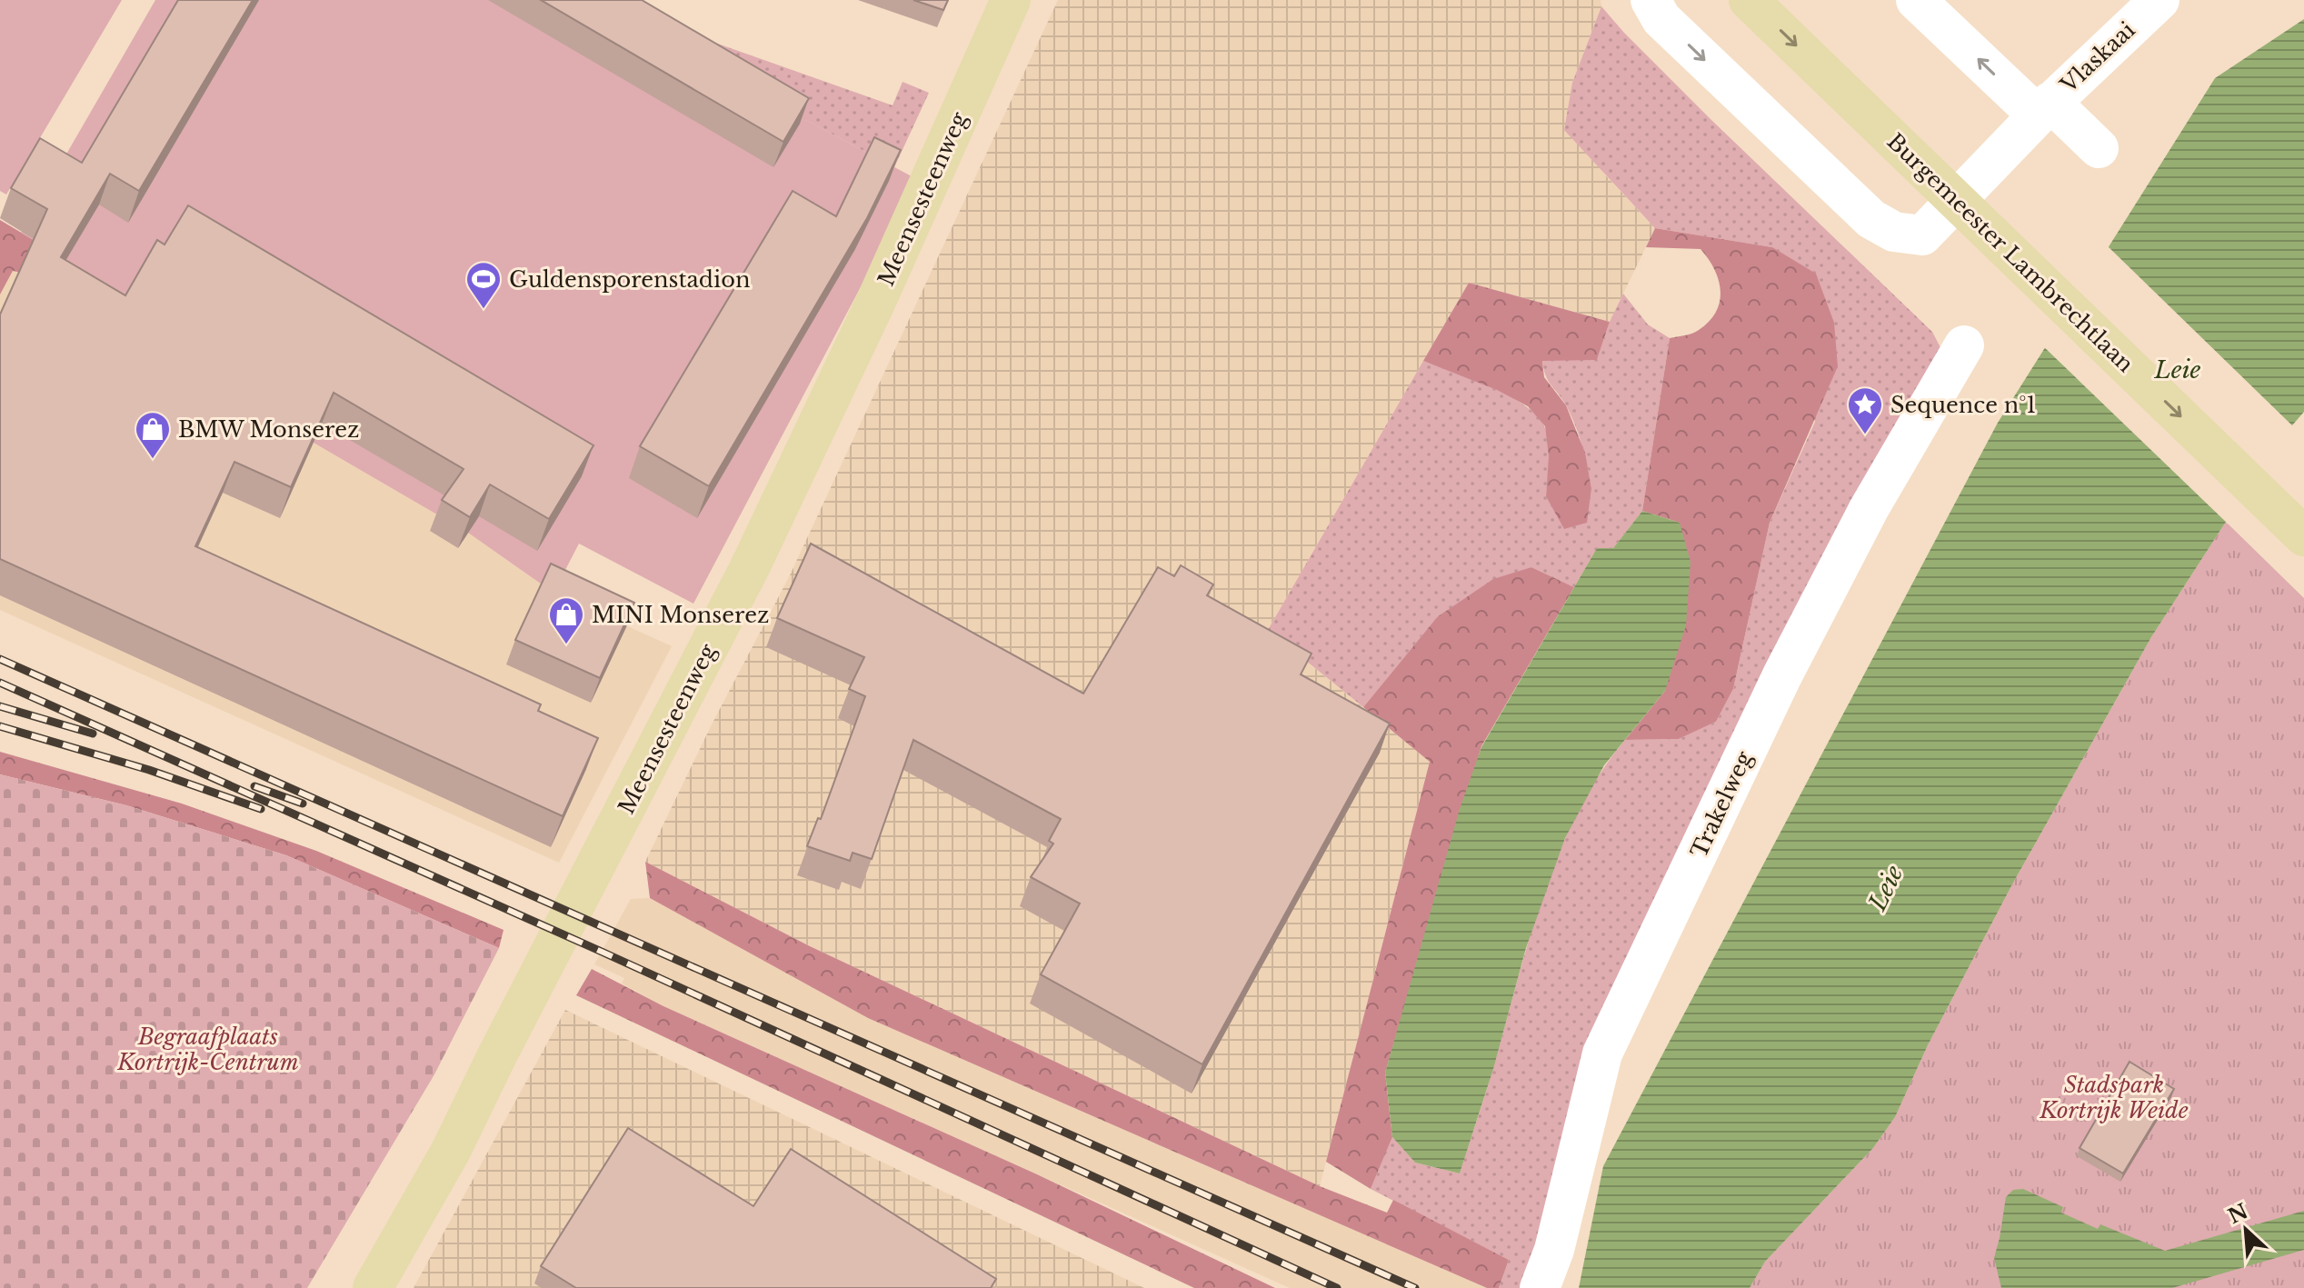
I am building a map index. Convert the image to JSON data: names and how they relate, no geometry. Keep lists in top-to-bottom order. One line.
{"streets":{"main road":["Meensesteenweg","Burgemeester Lambrechtlaan"],"street":["Vlaskaai","Trakelweg"]},"water":["Leie"],"parks":["Begraafplaats Kortrijk-Centrum","Stadspark Kortrijk Weide"],"places":{"sports":["Guldensporenstadion"],"place":["Sequence n°1"],"shop":["BMW Monserez","MINI Monserez"]},"north":"top left"}
